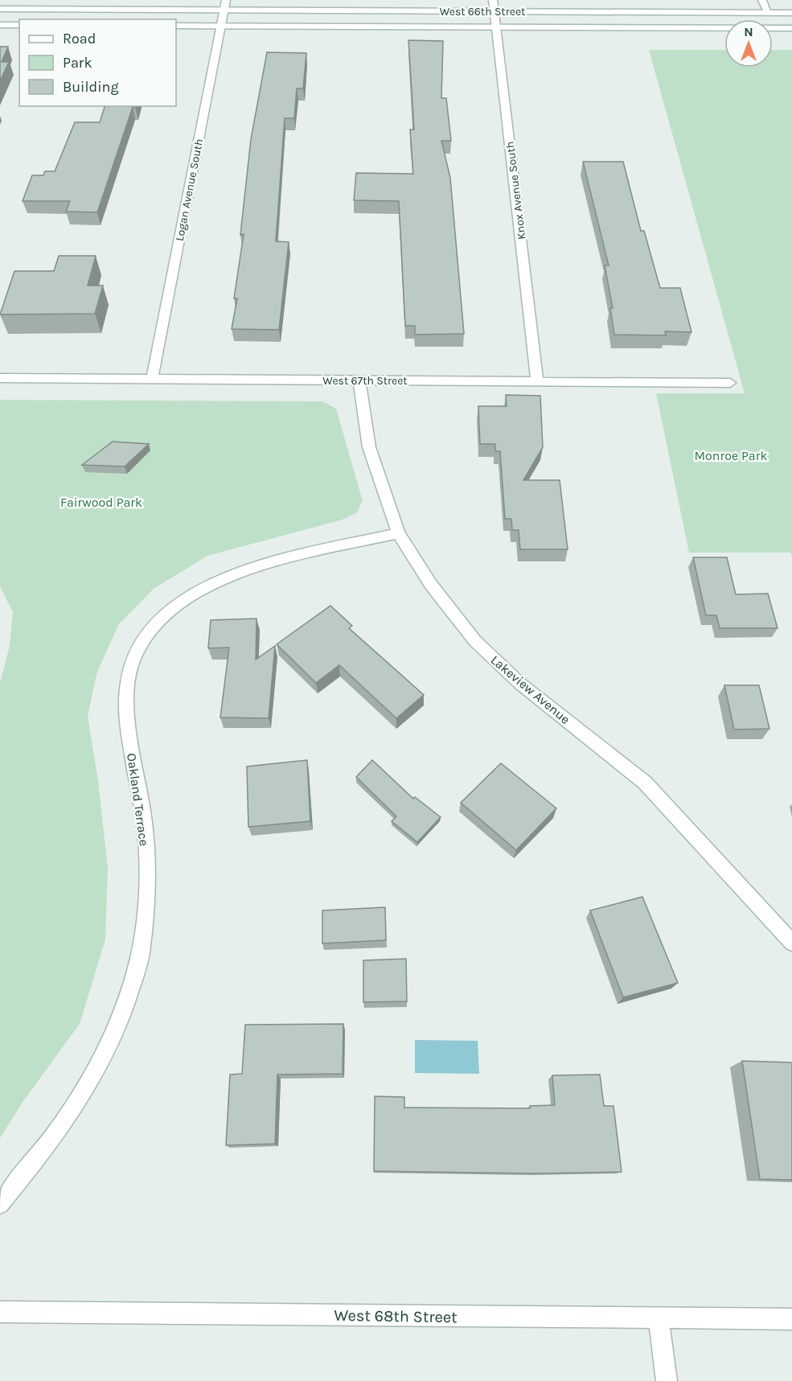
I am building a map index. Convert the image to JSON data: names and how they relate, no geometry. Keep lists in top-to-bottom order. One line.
{"streets":{"street":["West 66th Street","Logan Avenue South","Knox Avenue South","West 67th Street","Lakeview Avenue","Oakland Terrace","West 68th Street"]},"crossings":[["West 66th Street","Logan Avenue South"],["West 66th Street","Knox Avenue South"],["Logan Avenue South","West 67th Street"],["Knox Avenue South","West 67th Street"],["West 67th Street","Lakeview Avenue"],["Lakeview Avenue","Oakland Terrace"]],"parks":["Monroe Park","Fairwood Park"],"legend":["Road","Park","Building"],"north":"top"}
